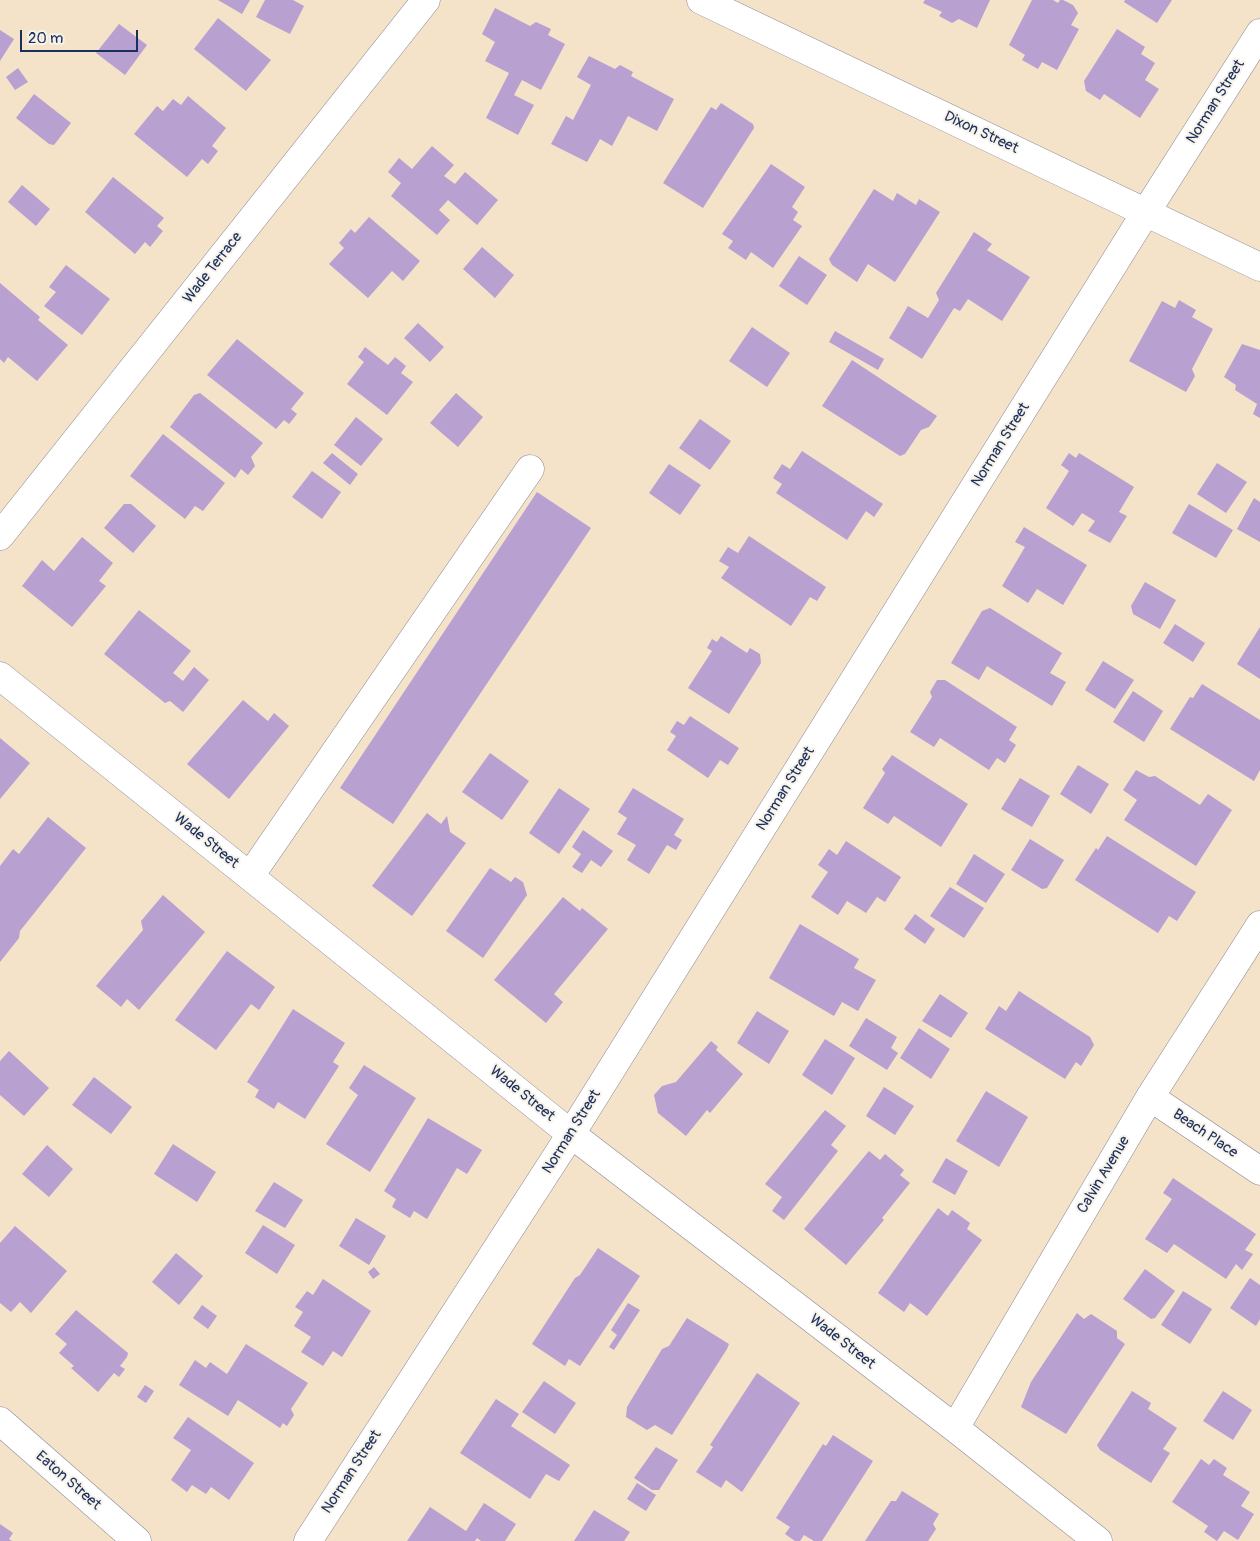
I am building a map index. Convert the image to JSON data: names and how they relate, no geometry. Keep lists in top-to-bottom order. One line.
{"streets":{"street":["Norman Street","Dixon Street","Wade Terrace","Wade Street","Beach Place","Calvin Avenue","Eaton Street"]},"crossings":[["Norman Street","Dixon Street"],["Norman Street","Wade Street"],["Wade Street","Calvin Avenue"],["Beach Place","Calvin Avenue"]],"scale_bar":"20 m"}
